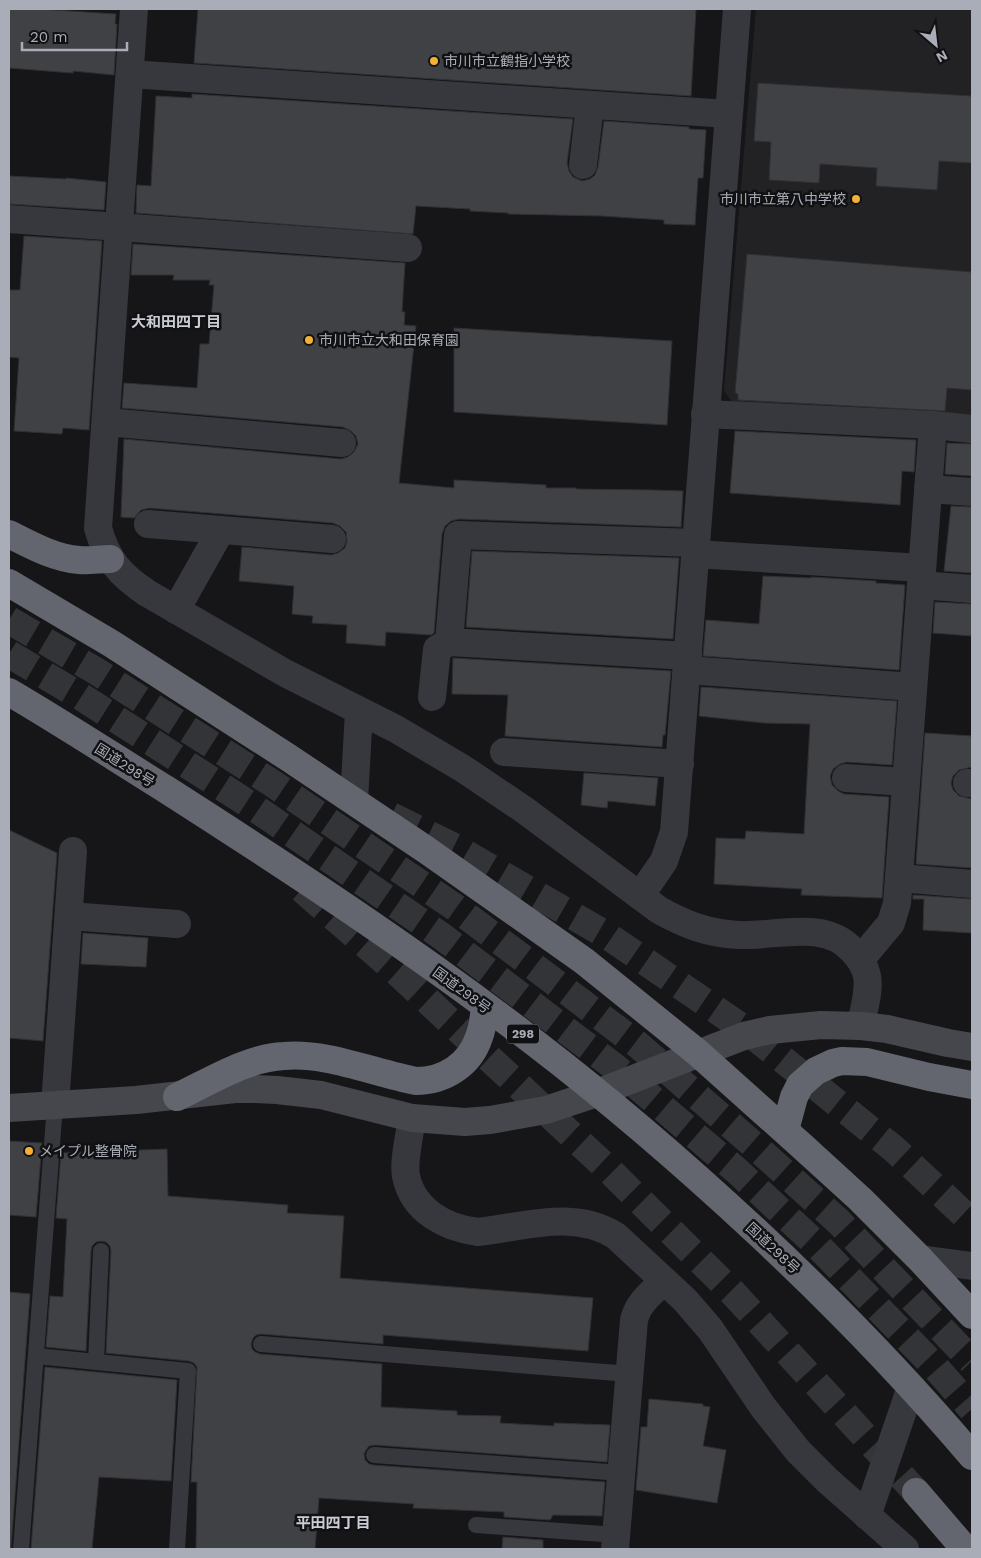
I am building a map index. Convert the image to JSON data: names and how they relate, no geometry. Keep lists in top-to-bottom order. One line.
{"streets":{"highway":["国道298号","298"]},"districts":["大和田四丁目","平田四丁目"],"places":["市川市立鶴指小学校","市川市立第八中学校","市川市立大和田保育園","メイプル整骨院"],"scale_bar":"20 m","north":"bottom right"}
